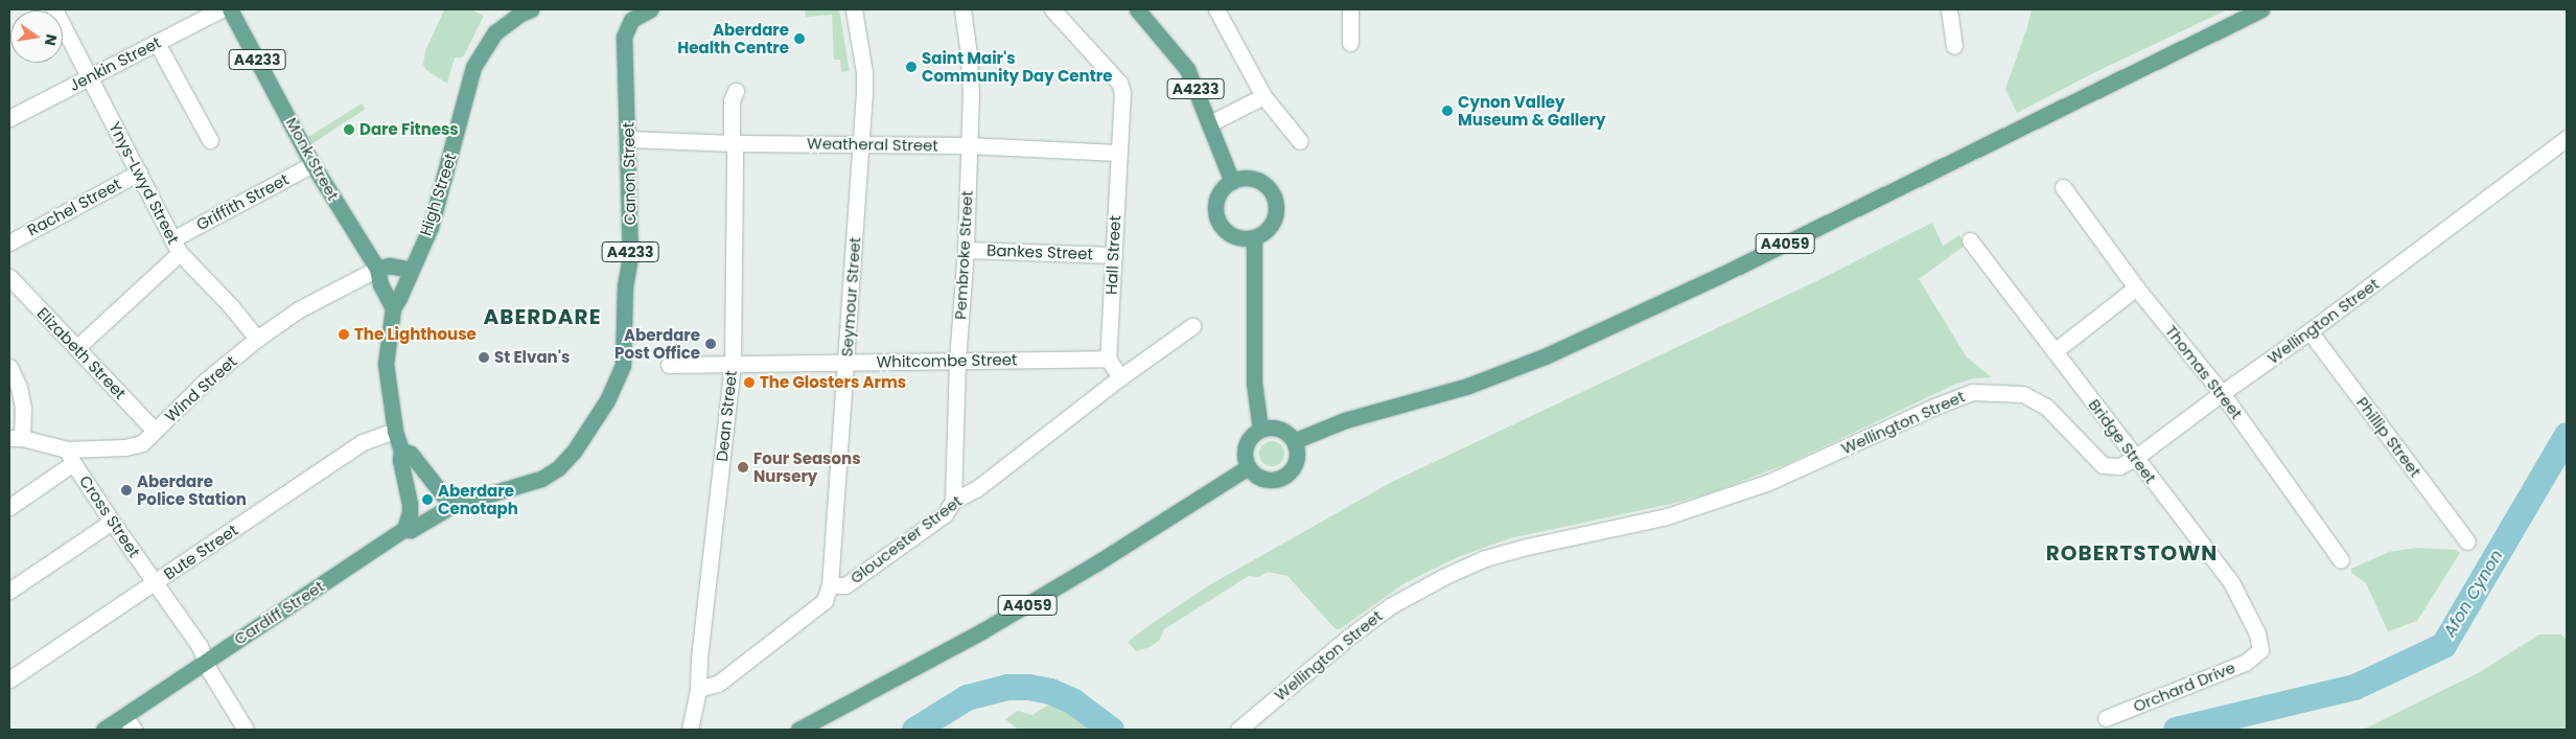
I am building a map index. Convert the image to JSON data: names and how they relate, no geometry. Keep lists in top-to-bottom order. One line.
{"streets":{"main road":["A4233","Monk Street","Canon Street","High Street","A4059","Cardiff Street"],"street":["Jenkin Street","Weatheral Street","Ynys-Lwyd Street","Griffith Street","Rachel Street","Bankes Street","Pembroke Street","Hall Street","Seymour Street","Wellington Street","Elizabeth Street","Whitcombe Street","Thomas Street","Wind Street","Dean Street","Phillip Street","Bridge Street","Cross Street","Gloucester Street","Bute Street","Orchard Drive"]},"crossings":[["Jenkin Street","Ynys-Lwyd Street"],["Weatheral Street","Canon Street"],["Weatheral Street","Pembroke Street"],["Weatheral Street","Hall Street"],["Weatheral Street","Seymour Street"],["Weatheral Street","Dean Street"],["Monk Street","High Street"],["Monk Street","Griffith Street"],["Monk Street","Wind Street"],["Canon Street","Cardiff Street"],["Ynys-Lwyd Street","Griffith Street"],["Ynys-Lwyd Street","Rachel Street"],["Ynys-Lwyd Street","Wind Street"],["High Street","Bute Street"],["High Street","Cardiff Street"],["Griffith Street","Elizabeth Street"],["Bankes Street","Pembroke Street"],["Bankes Street","Hall Street"],["Pembroke Street","Whitcombe Street"],["Pembroke Street","Gloucester Street"],["Hall Street","Whitcombe Street"],["Seymour Street","Whitcombe Street"],["Seymour Street","Gloucester Street"],["Wellington Street","Thomas Street"],["Wellington Street","Phillip Street"],["Wellington Street","Bridge Street"],["Elizabeth Street","Wind Street"],["Whitcombe Street","Dean Street"],["Wind Street","Cross Street"],["Dean Street","Gloucester Street"],["Bridge Street","Orchard Drive"],["Cross Street","Bute Street"],["Cross Street","Cardiff Street"]],"districts":["ABERDARE","ROBERTSTOWN"],"water":["Afon Cynon"],"places":["Aberdare Health Centre","Saint Mair's Community Day Centre","Cynon Valley Museum & Gallery","Dare Fitness","The Lighthouse","Aberdare Post Office","St Elvan's","The Glosters Arms","Four Seasons Nursery","Aberdare Police Station","Aberdare Cenotaph"],"north":"right"}
